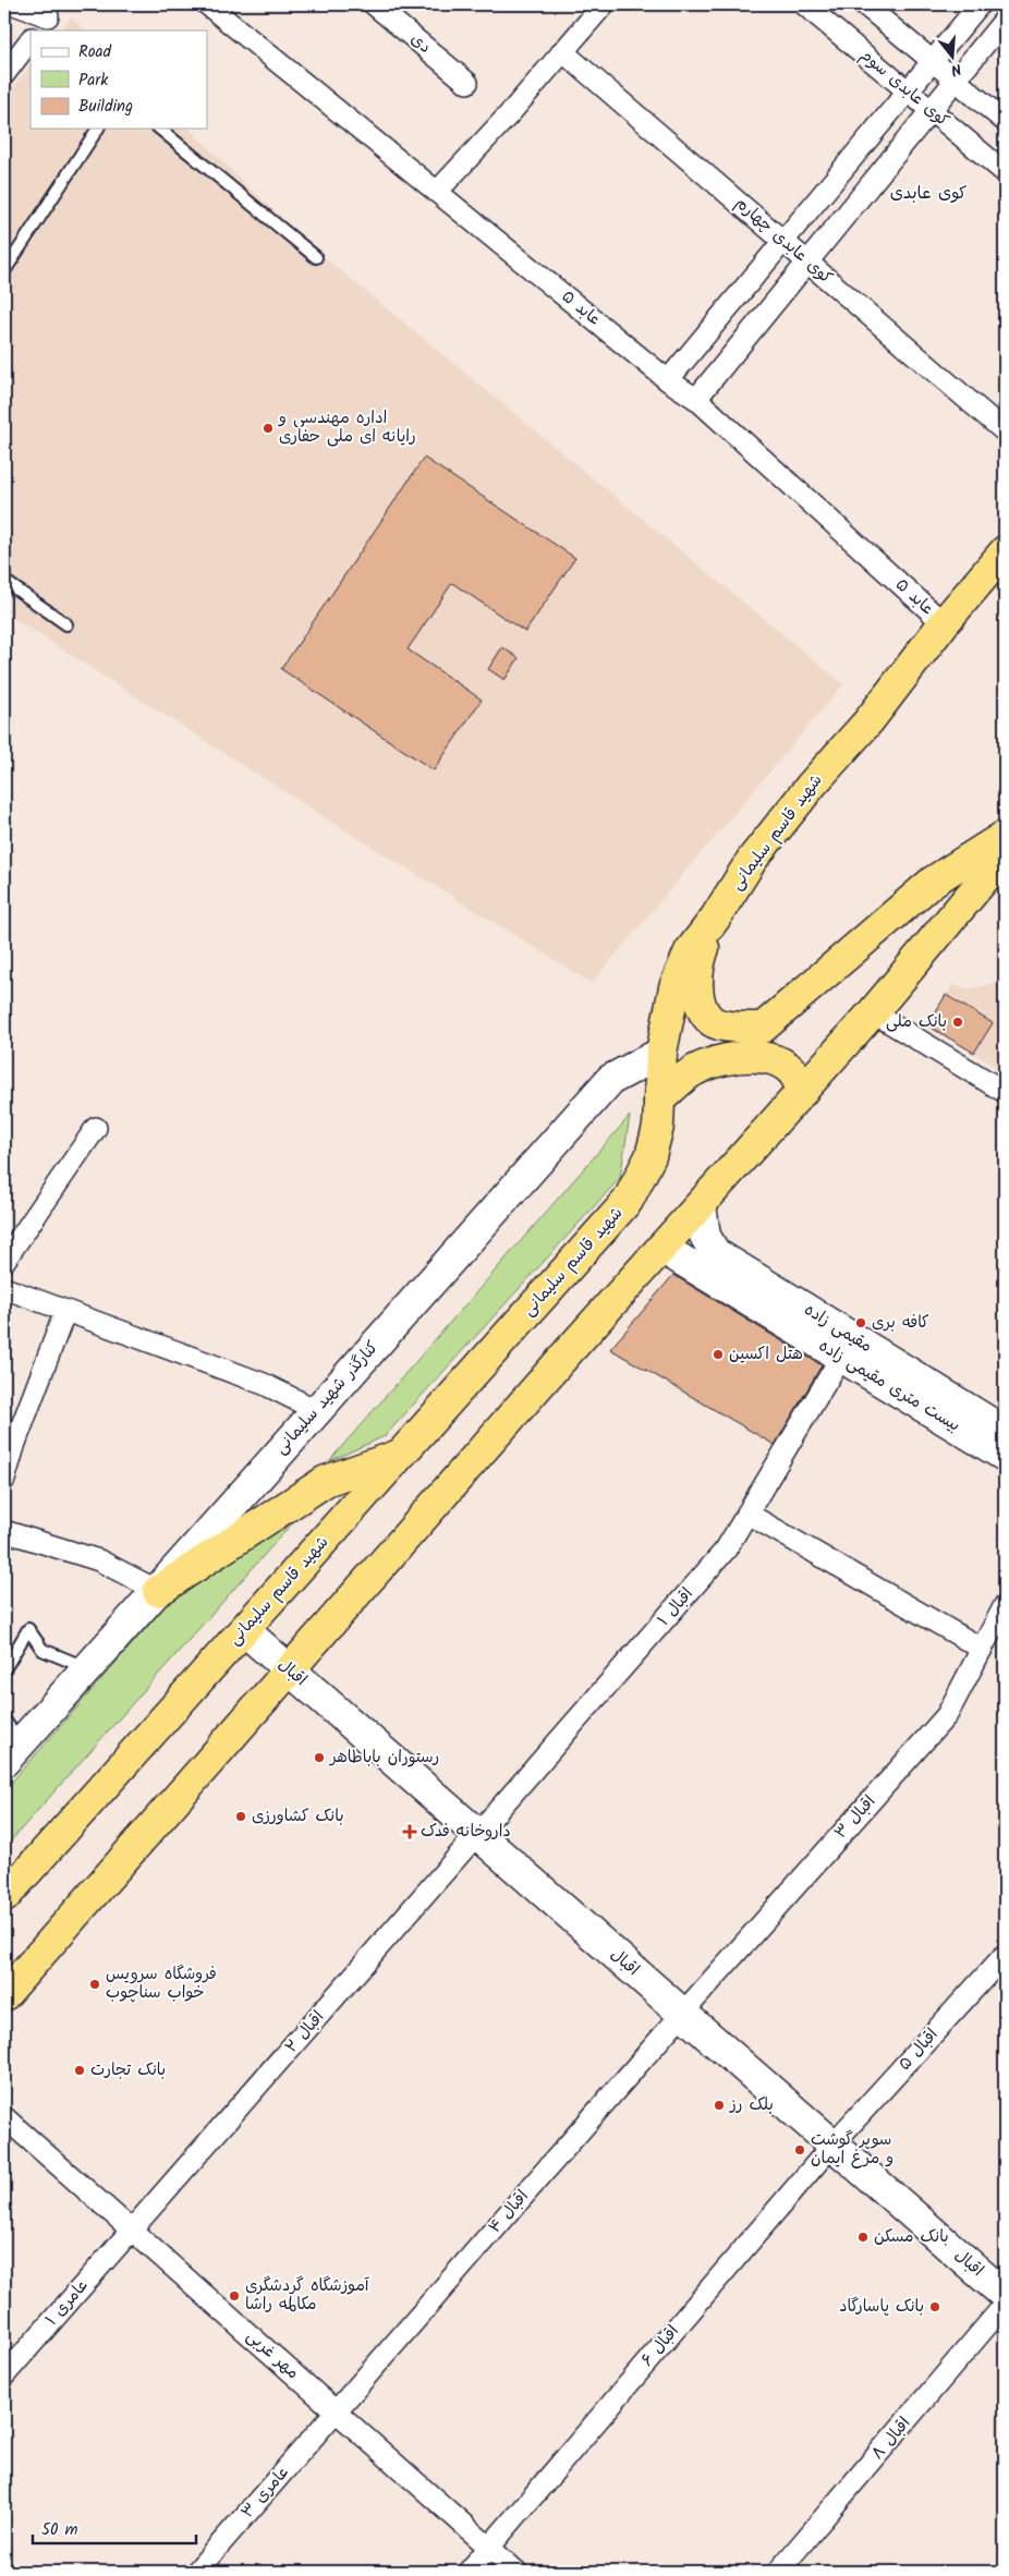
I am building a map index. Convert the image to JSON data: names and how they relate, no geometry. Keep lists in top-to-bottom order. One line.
{"streets":{"highway":["شهید قاسم سلیمانی"],"main road":["مقیمی زاده","بیست متری مقیمی زاده","کنارگذر شهید سلیمانی","اقبال"],"street":["دی","کوی عابدی سوم","کوی عابدی چهارم","عابد ۵","اقبال ۱","اقبال ۳","اقبال ۲","اقبال ۵","اقبال ۴","عامری ۱","اقبال ۶","مهر غربی","اقبال ۸","عامری ۳"]},"crossings":[["عابد ۵","شهید قاسم سلیمانی"],["شهید قاسم سلیمانی","کنارگذر شهید سلیمانی"],["شهید قاسم سلیمانی","اقبال"],["مقیمی زاده","بیست متری مقیمی زاده"],["مقیمی زاده","اقبال ۱"],["بیست متری مقیمی زاده","اقبال ۱"],["اقبال ۱","اقبال"],["اقبال ۱","اقبال ۲"],["اقبال","اقبال ۳"],["اقبال","اقبال ۲"],["اقبال","اقبال ۵"],["اقبال","اقبال ۴"],["اقبال","اقبال ۶"],["اقبال ۳","اقبال ۴"],["اقبال ۲","عامری ۱"],["اقبال ۲","مهر غربی"],["اقبال ۵","اقبال ۶"],["اقبال ۴","مهر غربی"],["اقبال ۴","عامری ۳"],["عامری ۱","مهر غربی"],["اقبال ۶","مهر غربی"],["مهر غربی","عامری ۳"]],"districts":["کوی عابدی"],"places":{"other":["اداره مهندسی و رایانه ای ملی حفاری","بانک ملی","کافه بری","هتل اکسین","رستوران باباطاهر","بانک کشاورزی","فروشگاه سرویس خواب سناچوب","بانک تجارت","بلک رز","سوپر گوشت و مرغ ایمان","بانک مسکن","آموزشگاه گردشگری مکالمه راشا","بانک پاسارگاد"],"health":["داروخانه فدک"]},"legend":["Road","Park","Building"],"scale_bar":"50 m","north":"bottom"}
